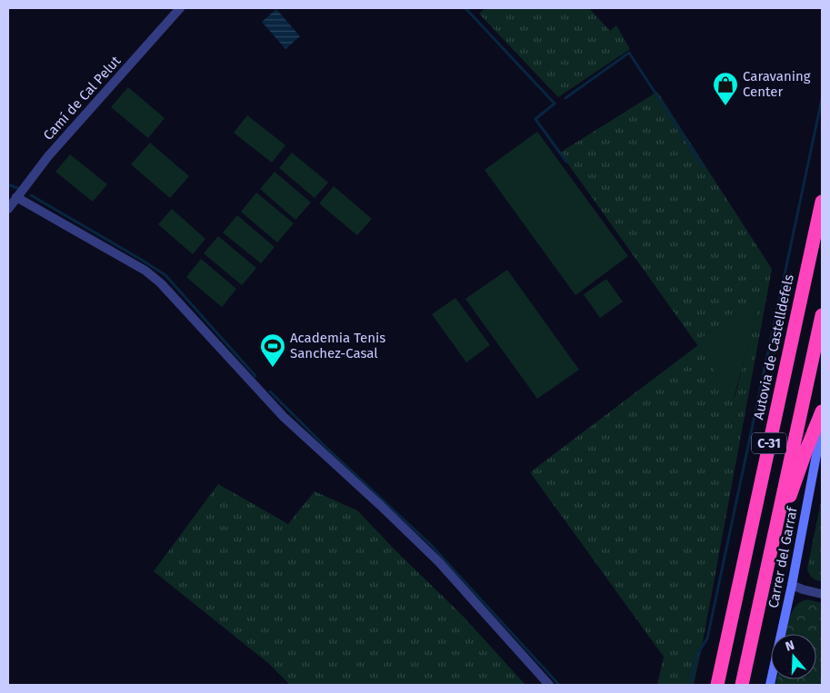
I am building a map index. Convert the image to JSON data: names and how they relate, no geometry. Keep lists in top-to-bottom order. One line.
{"streets":{"highway":["Autovia de Castelldefels","C-31"],"main road":["Carrer del Garraf"],"street":["Camí de Cal Pelut"]},"places":{"shop":["Caravaning Center"],"sports":["Academia Tenis Sanchez-Casal"]},"north":"top"}
